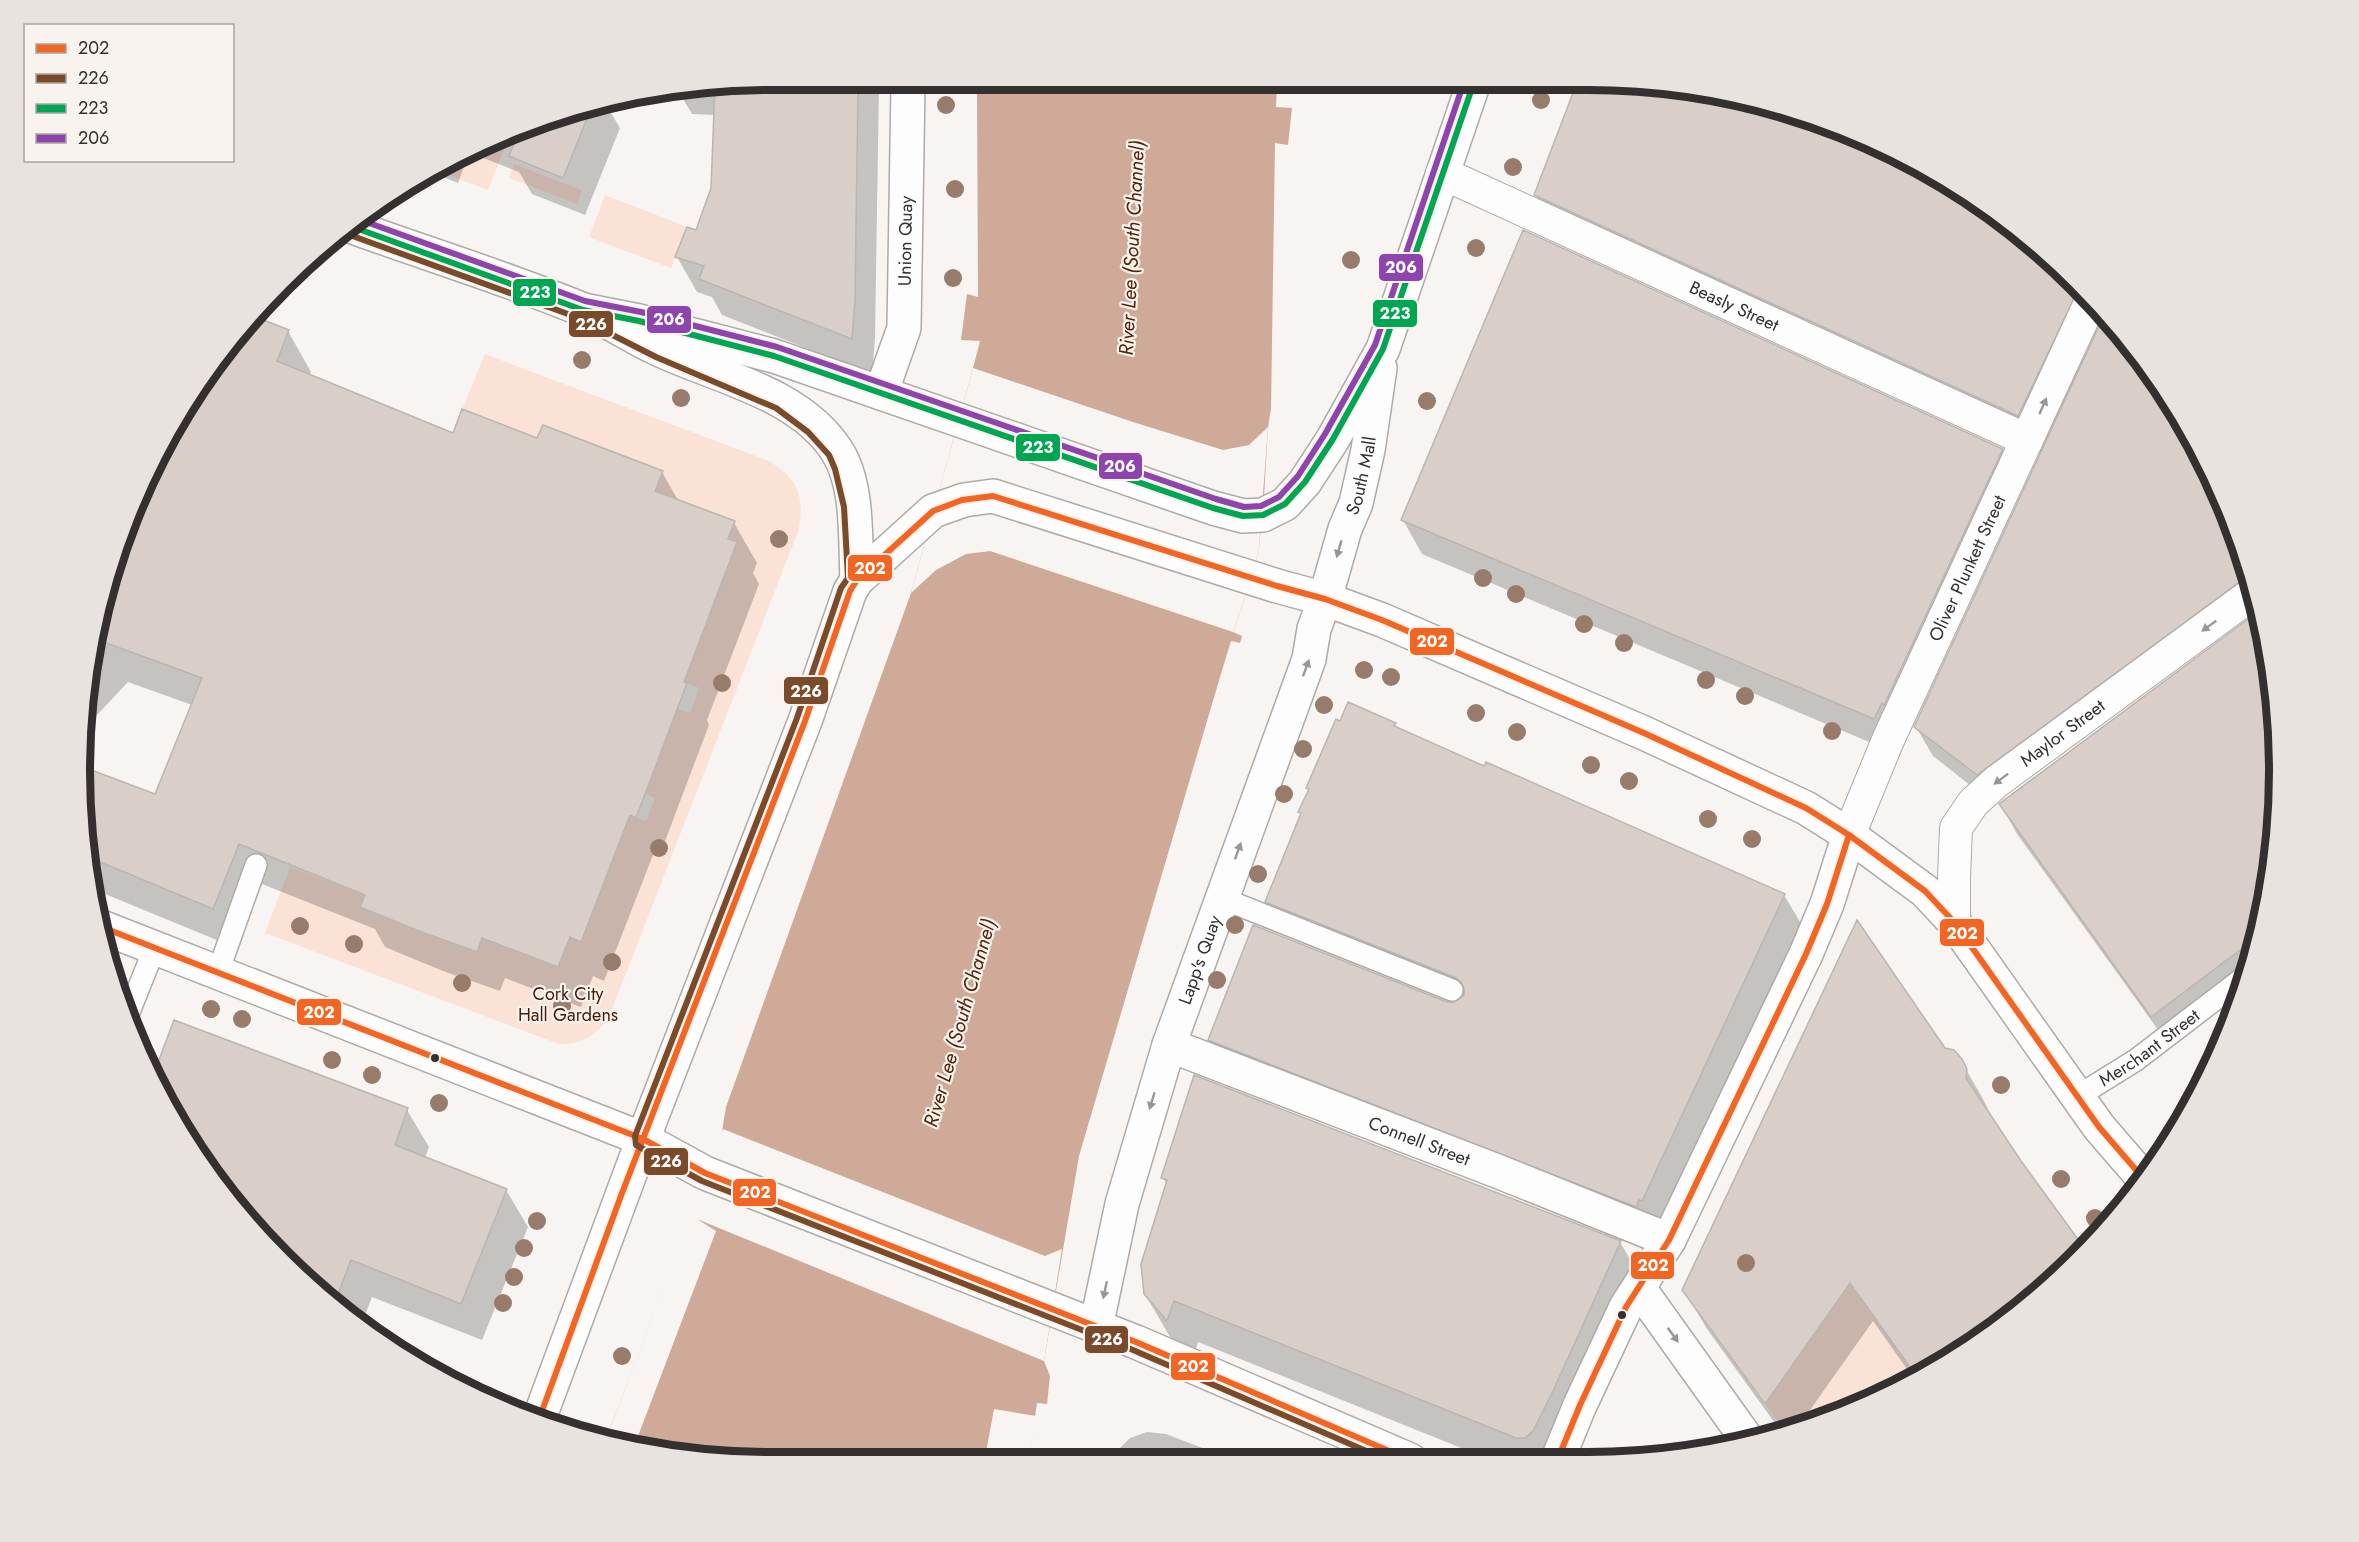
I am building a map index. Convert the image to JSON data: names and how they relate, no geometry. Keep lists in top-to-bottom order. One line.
{"streets":{"main road":["Union Quay","South Mall","Lapp's Quay","Connell Street"],"street":["Beasly Street","Oliver Plunkett Street","Maylor Street"],"lane":["Merchant Street"]},"crossings":[["Union Quay","South Mall"],["Beasly Street","South Mall"],["Beasly Street","Oliver Plunkett Street"],["South Mall","Lapp's Quay"],["Lapp's Quay","Connell Street"]],"one_way":["Maylor Street"],"water":["River Lee (South Channel)"],"parks":["Cork City Hall Gardens"],"lines":["transit line 223","transit line 206","transit line 226","transit line 202"],"legend":["202","226","223","206"]}
